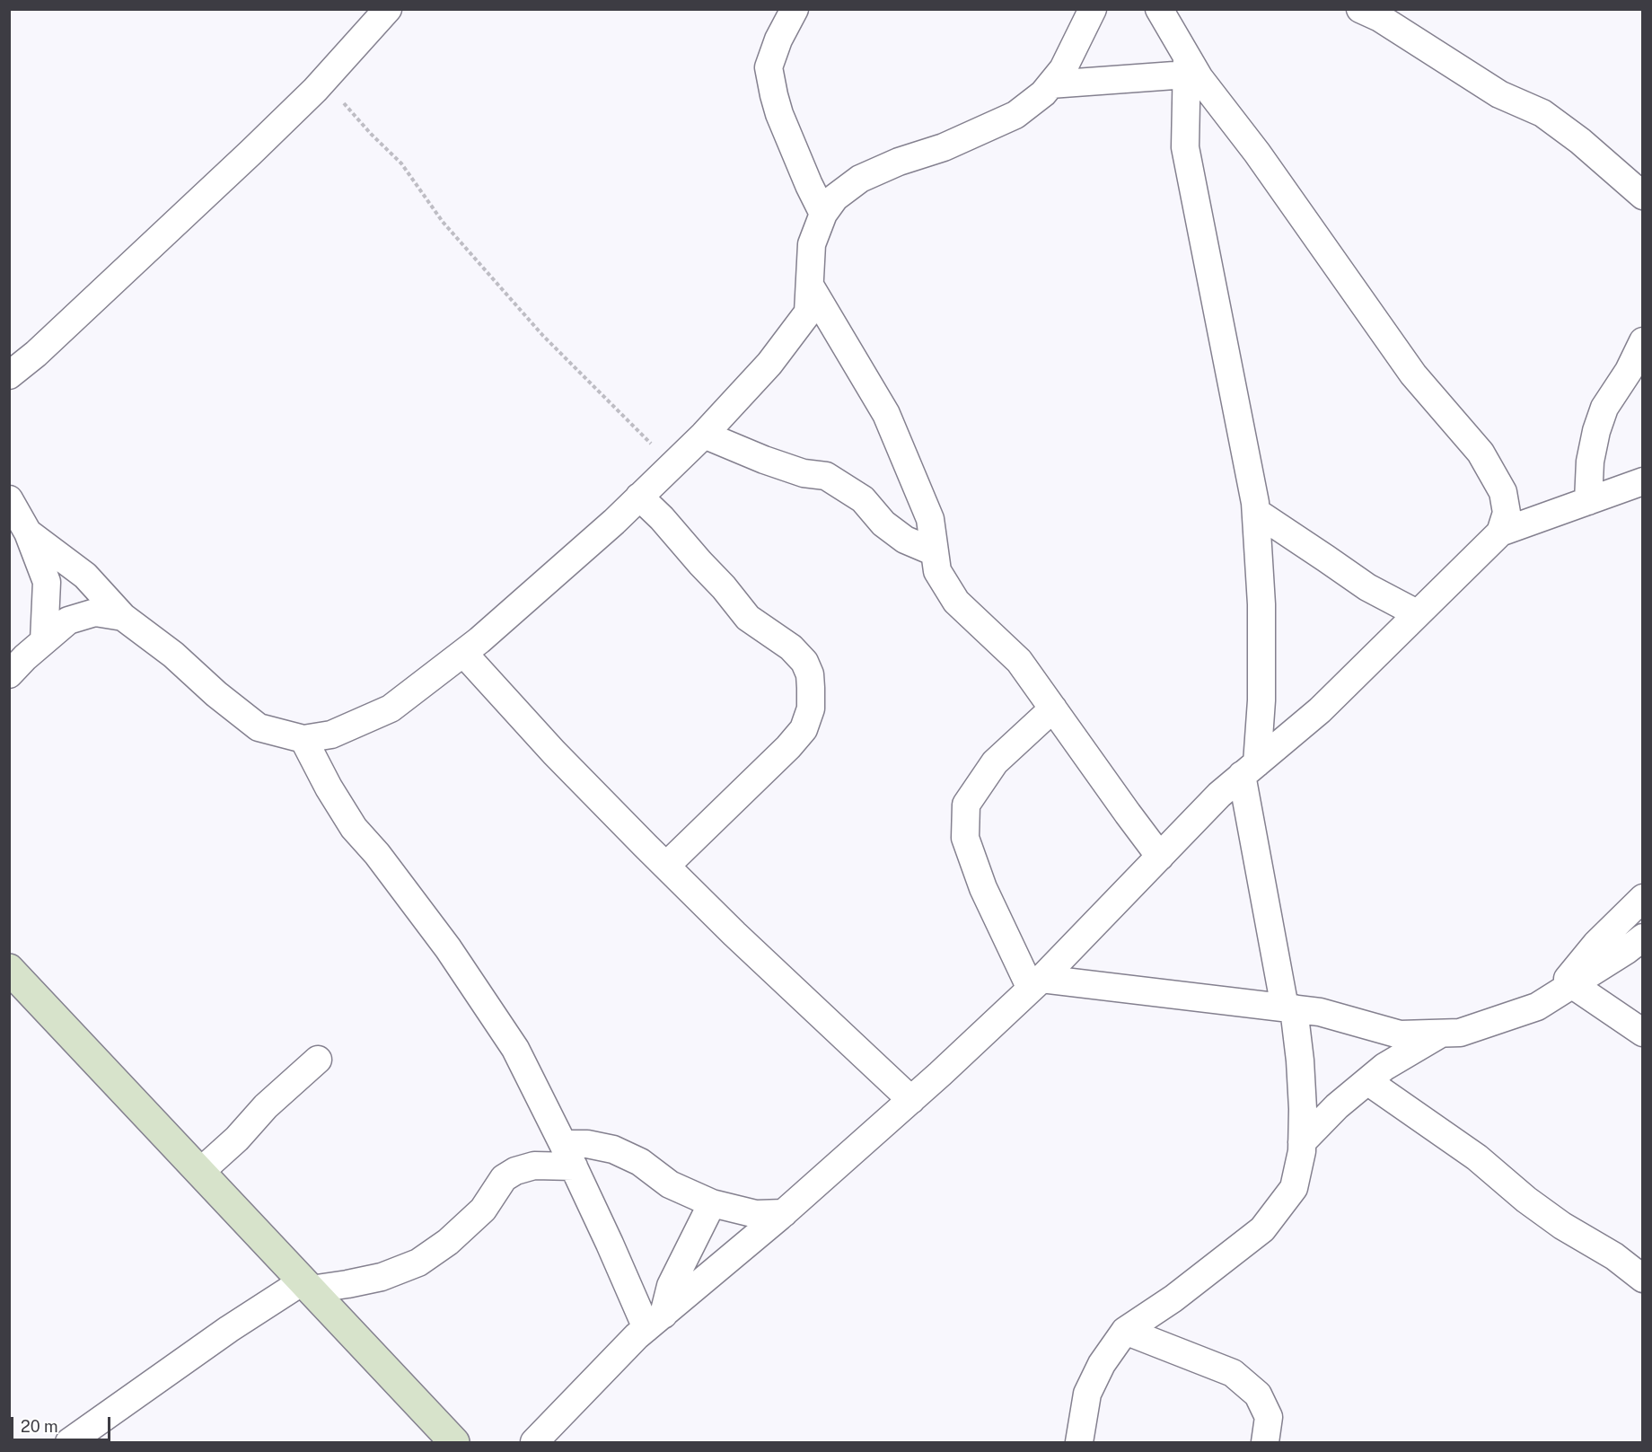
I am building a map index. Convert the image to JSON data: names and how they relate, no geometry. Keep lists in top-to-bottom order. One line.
{"scale_bar":"20 m"}
